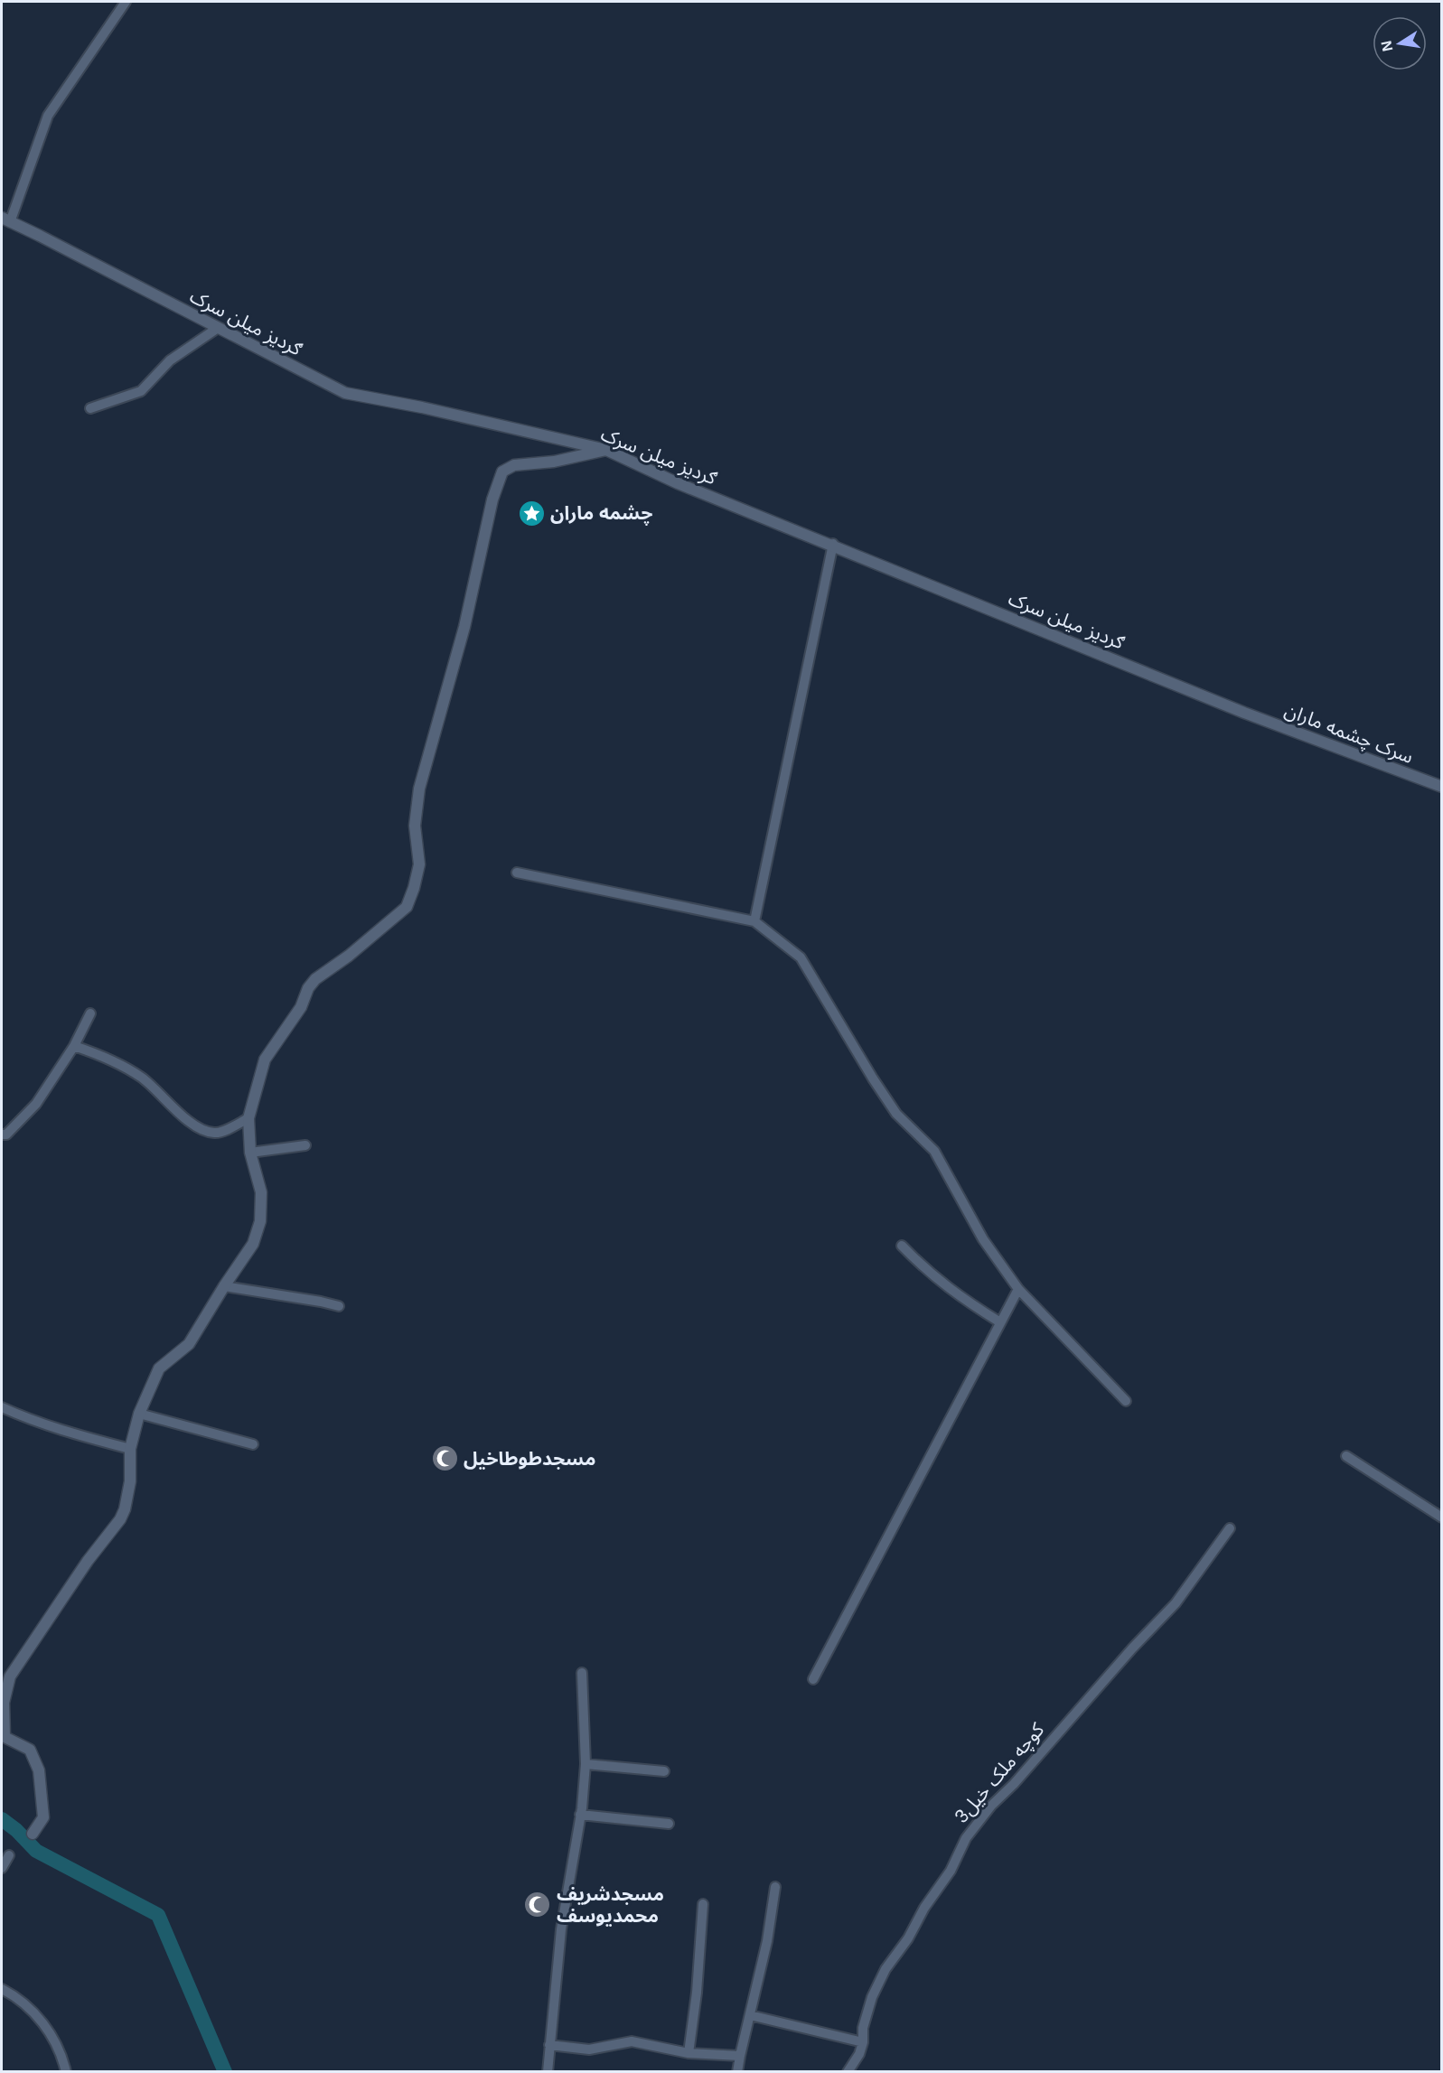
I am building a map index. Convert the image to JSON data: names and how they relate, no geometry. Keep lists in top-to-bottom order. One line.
{"streets":{"street":["ګردیز میلن سرک","سرک چشمه ماران","کوچه ملک خیل3"]},"crossings":[["ګردیز میلن سرک","سرک چشمه ماران"]],"places":{"place":["چشمه ماران"],"mosque":["مسجدطوطاخیل","مسجدشریف محمدیوسف"]},"north":"left"}
